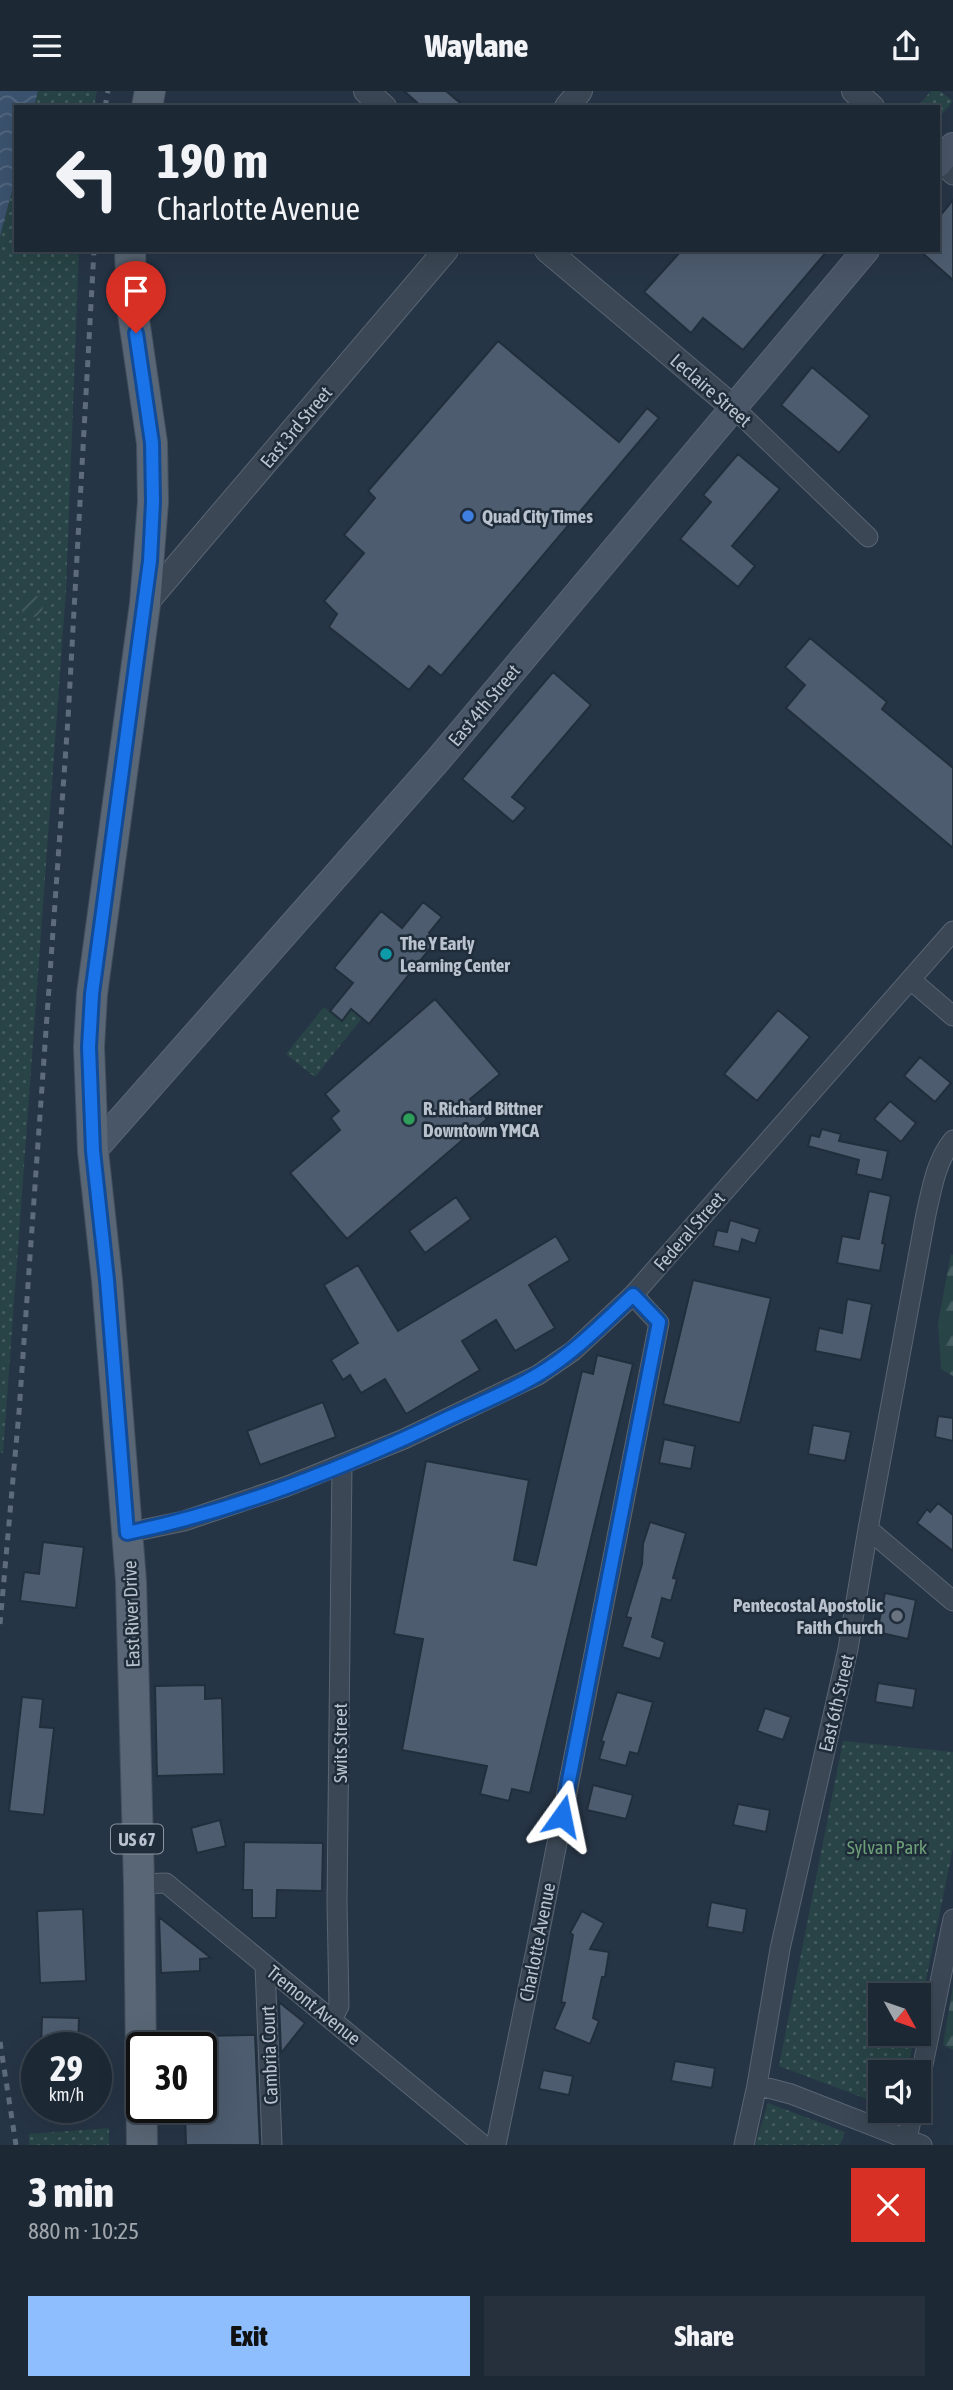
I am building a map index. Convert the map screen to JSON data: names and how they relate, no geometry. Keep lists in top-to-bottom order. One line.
{"streets":{"main road":["East 4th Street","East River Drive","US 67"],"street":["Leclaire Street","East 3rd Street","Federal Street","East 6th Street","Swits Street","Charlotte Avenue","Tremont Avenue","Cambria Court"]},"crossings":[["Leclaire Street","East 4th Street"],["East 3rd Street","East River Drive"],["East 4th Street","East River Drive"],["Federal Street","East River Drive"],["Federal Street","Swits Street"],["Federal Street","Charlotte Avenue"],["East River Drive","Tremont Avenue"],["Swits Street","Tremont Avenue"],["Tremont Avenue","Cambria Court"]],"parks":["Sylvan Park"],"places":["Quad City Times","The Y Early Learning Center","R. Richard Bittner Downtown YMCA","Pentecostal Apostolic Faith Church"],"north":"bottom right","page":{"header":"Waylane","turn":["190 m","Charlotte Avenue"],"speed":"29 km/h","limit":"30","heading":["3 min","880 m · 10:25"],"buttons":["Exit","Share"]}}
